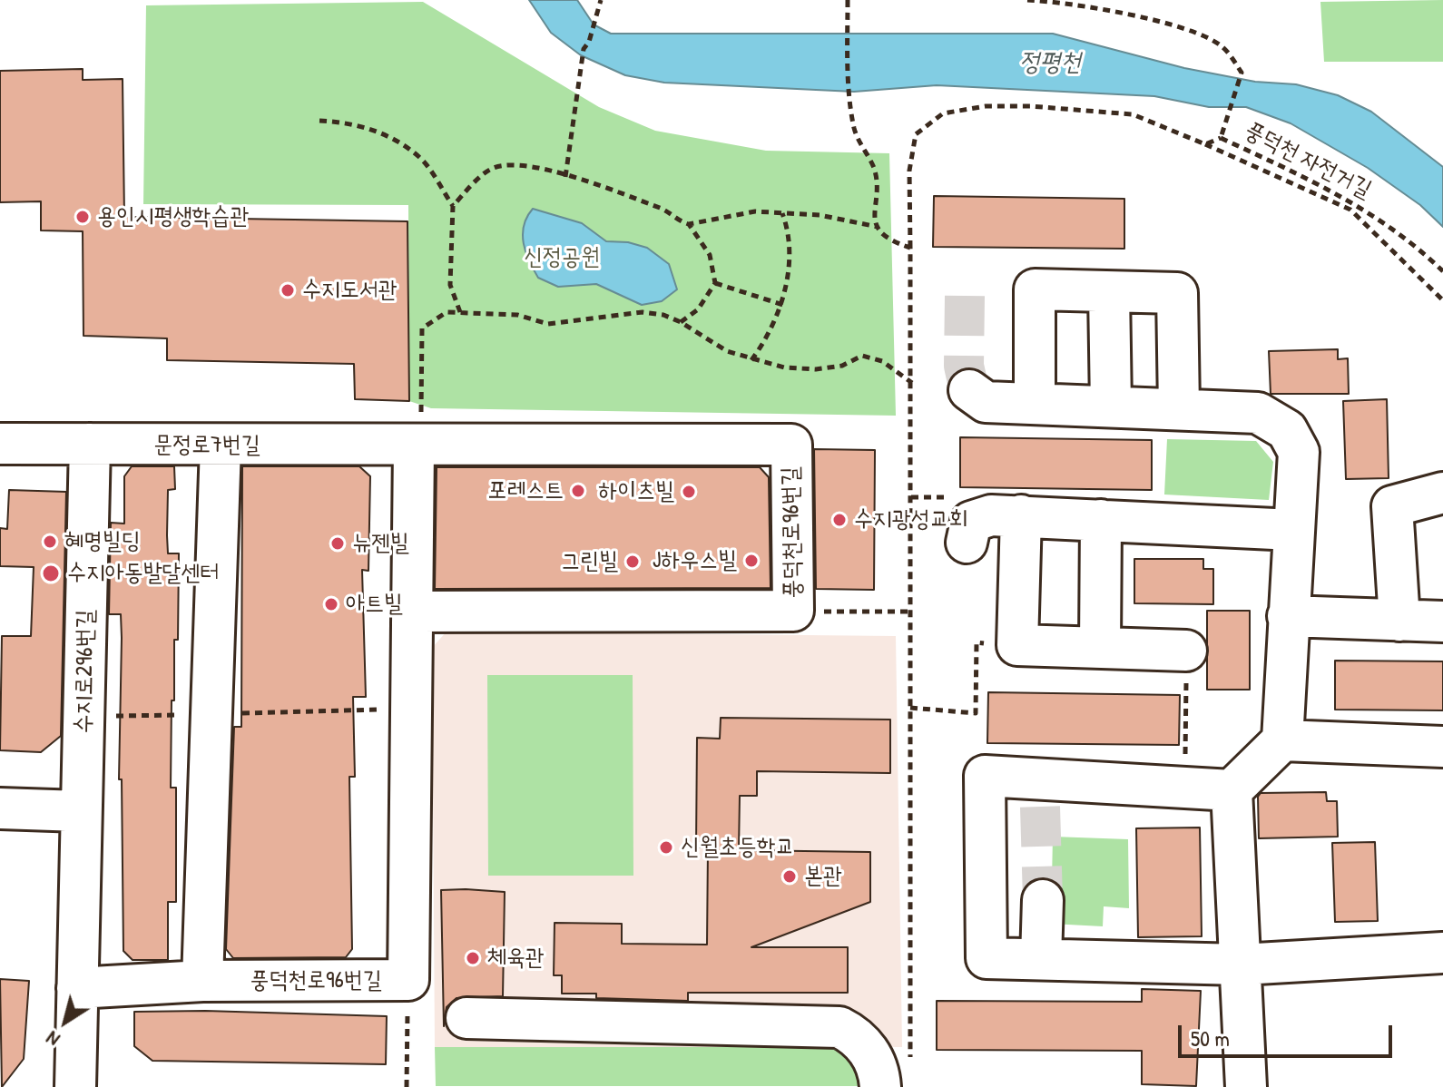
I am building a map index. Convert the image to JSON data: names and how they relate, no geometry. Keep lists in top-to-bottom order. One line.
{"streets":{"street":["문정로7번길","풍덕천로96번길","수지로296번길"],"path":["풍덕천 자전거길"]},"crossings":[["문정로7번길","풍덕천로96번길"],["문정로7번길","수지로296번길"],["풍덕천로96번길","수지로296번길"]],"water":["정평천"],"parks":["신정공원"],"places":["용인시평생학습관","수지도서관","포레스트","하이츠빌","수지광성교회","혜명빌딩","뉴젠빌","J하우스빌","그린빌","수지아동발달센터","아트빌","신월초등학교","본관","체육관"],"scale_bar":"50 m","north":"bottom left"}
